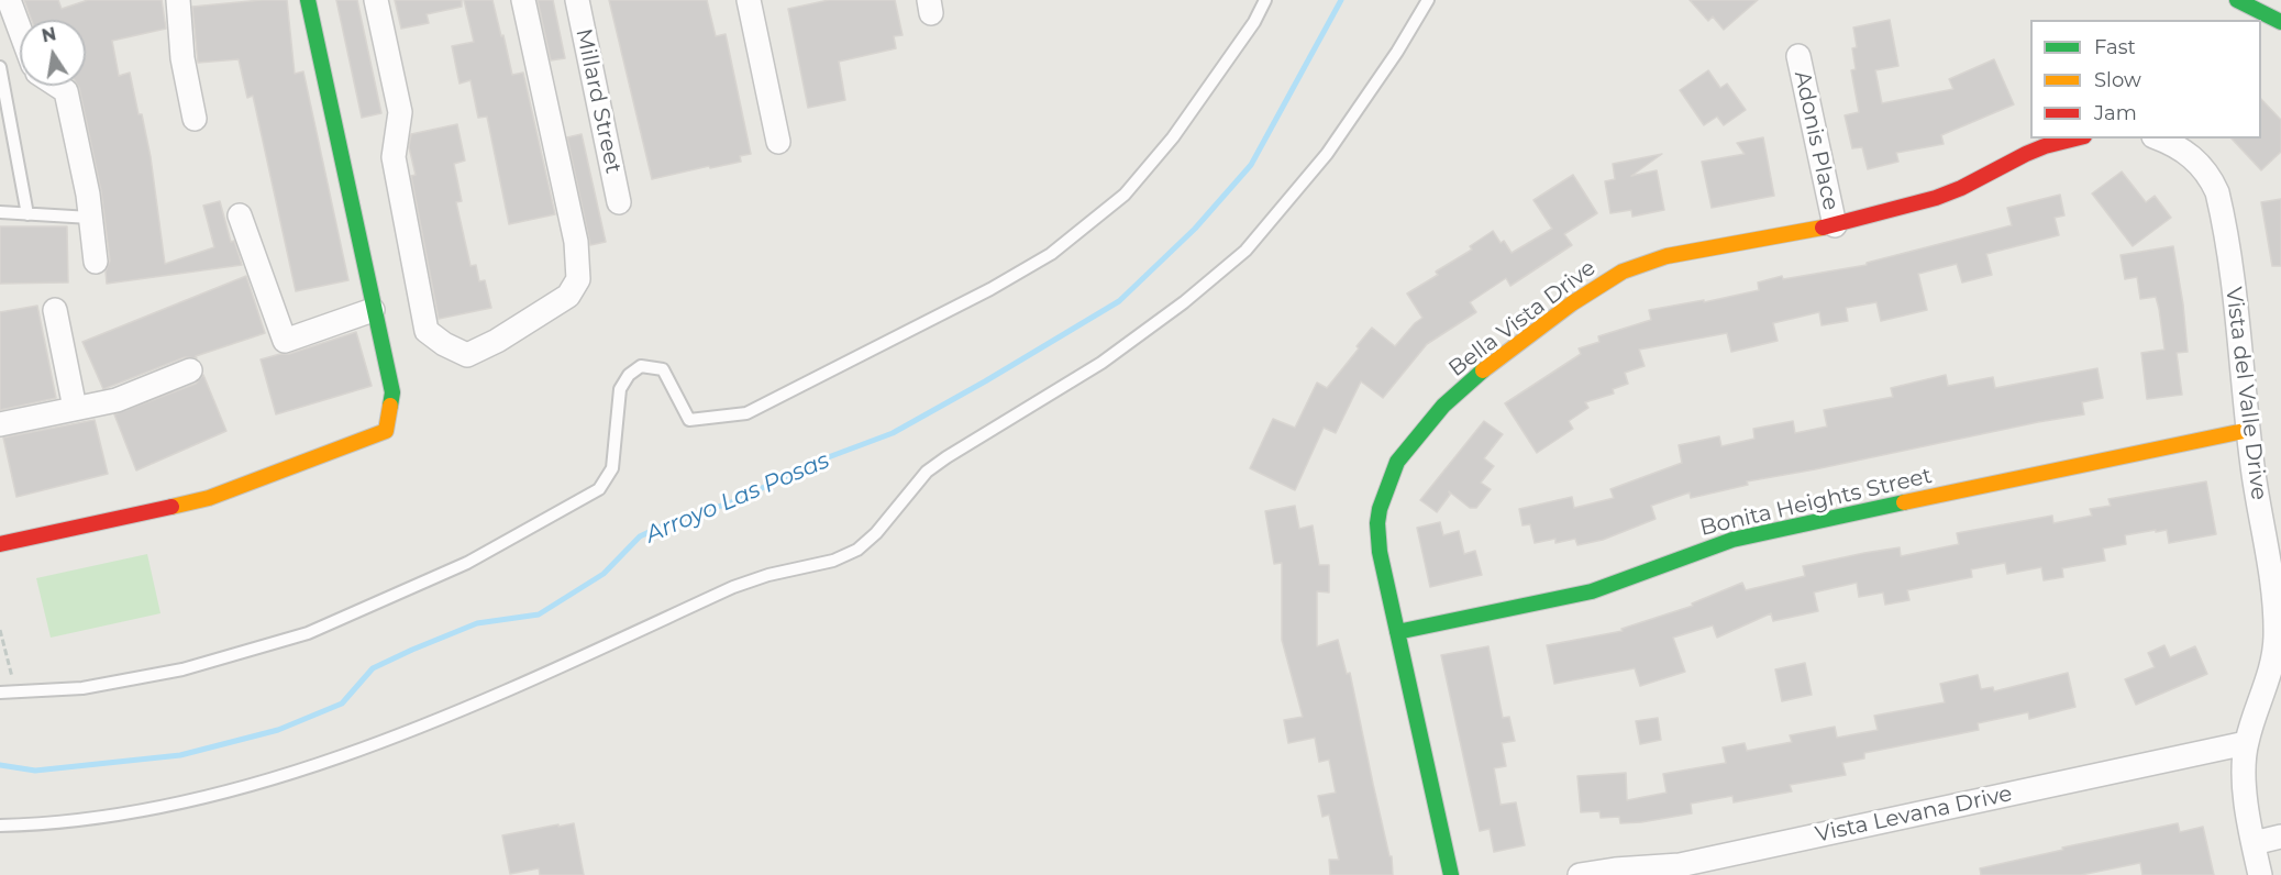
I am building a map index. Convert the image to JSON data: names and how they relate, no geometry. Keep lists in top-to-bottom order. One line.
{"streets":{"street":["Millard Street","Adonis Place","Bella Vista Drive","Vista del Valle Drive","Bonita Heights Street","Vista Levana Drive"]},"crossings":[["Adonis Place","Bella Vista Drive"],["Bella Vista Drive","Bonita Heights Street"],["Vista del Valle Drive","Bonita Heights Street"],["Vista del Valle Drive","Vista Levana Drive"]],"water":["Arroyo Las Posas"],"legend":["Fast","Slow","Jam"],"north":"top"}
